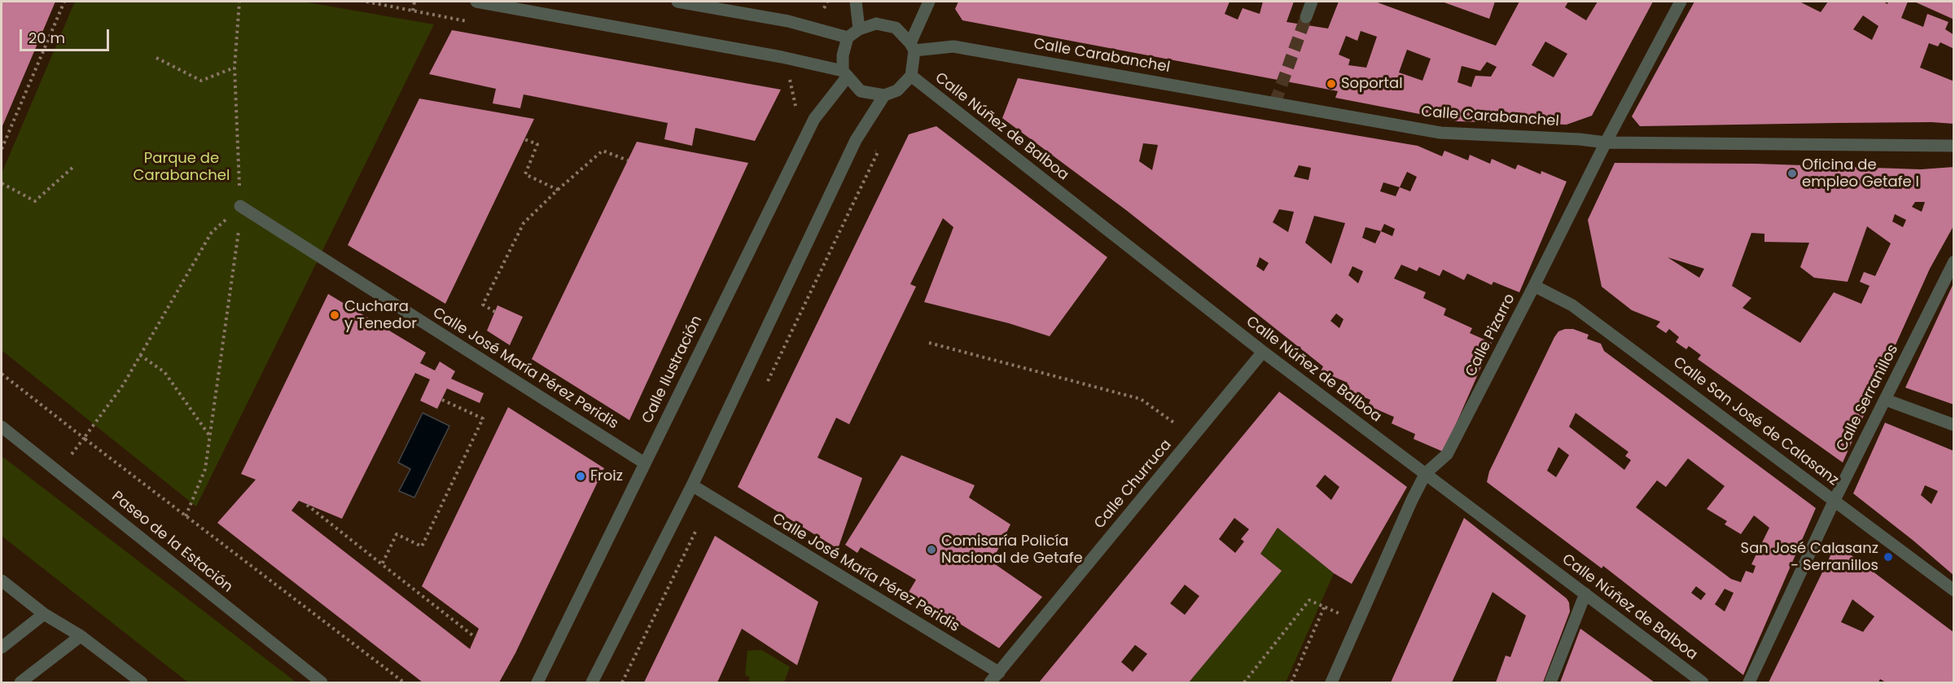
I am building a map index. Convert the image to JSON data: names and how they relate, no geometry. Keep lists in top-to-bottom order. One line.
{"streets":{"street":["Calle Carabanchel","Calle Núñez de Balboa","Calle Pizarro","Calle José María Pérez Peridis","Calle Ilustración","Calle Serranillos","Calle San José de Calasanz","Calle Churruca","Paseo de la Estación"]},"crossings":[["Calle Carabanchel","Calle Núñez de Balboa"],["Calle Carabanchel","Calle Pizarro"],["Calle Carabanchel","Calle Ilustración"],["Calle Núñez de Balboa","Calle Pizarro"],["Calle Núñez de Balboa","Calle Ilustración"],["Calle Núñez de Balboa","Calle Churruca"],["Calle Pizarro","Calle San José de Calasanz"],["Calle José María Pérez Peridis","Calle Ilustración"],["Calle José María Pérez Peridis","Calle Churruca"],["Calle Serranillos","Calle San José de Calasanz"]],"parks":["Parque de Carabanchel"],"places":["Soportal","Oficina de empleo Getafe I","Cuchara y Tenedor","Froiz","Comisaría Policía Nacional de Getafe","San José Calasanz - Serranillos"],"scale_bar":"20 m"}
